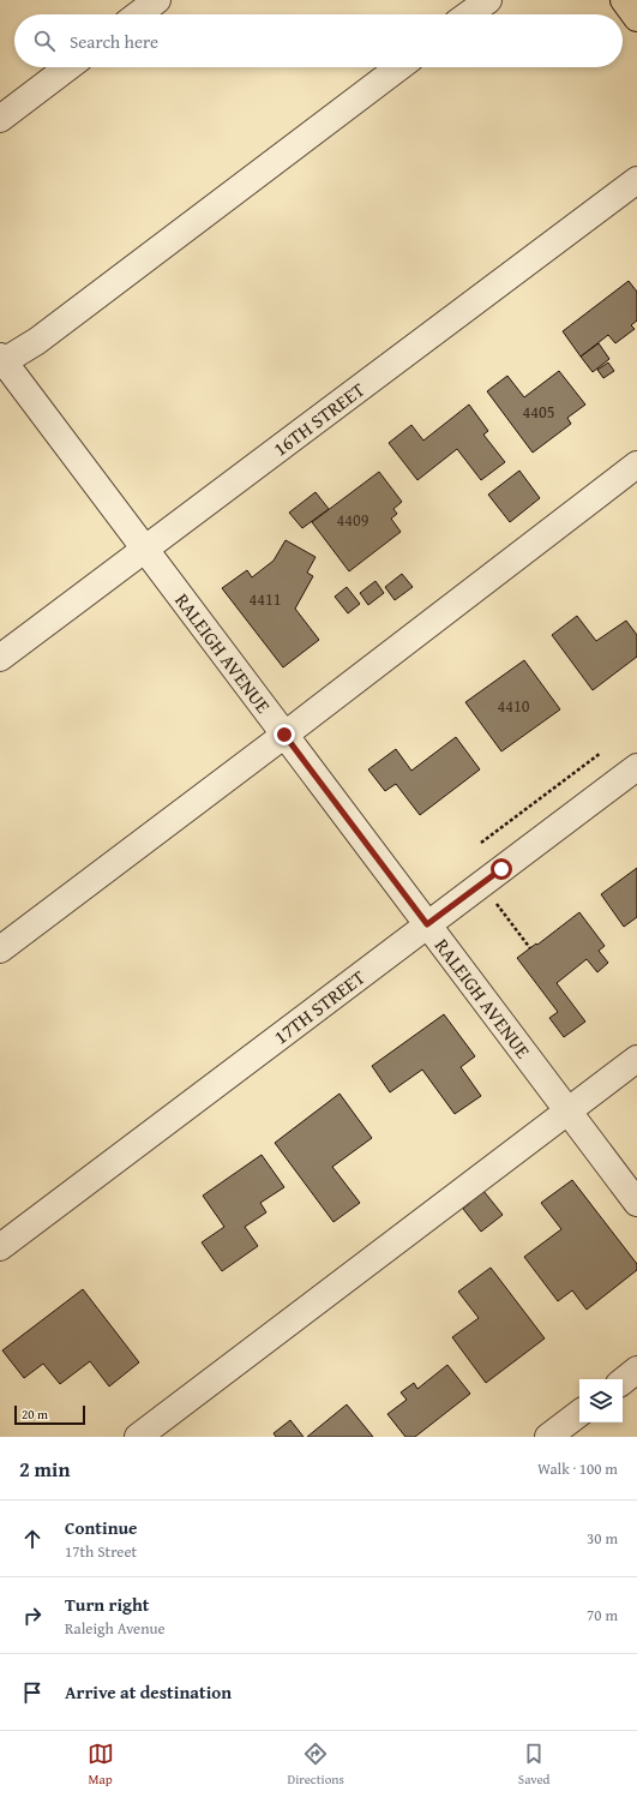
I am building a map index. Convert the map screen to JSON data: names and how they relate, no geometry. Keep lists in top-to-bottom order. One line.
{"streets":{"street":["16TH STREET","RALEIGH AVENUE","17TH STREET"]},"crossings":[["16TH STREET","RALEIGH AVENUE"],["RALEIGH AVENUE","17TH STREET"]],"house_numbers":["4405","4409","4411","4410"],"scale_bar":"20 m","page":{"search":"Search here","scale":"20 m","heading":["2 min","Walk · 100 m"],"list":[["Continue","17th Street","30 m"],["Turn right","Raleigh Avenue","70 m"],"Arrive at destination"],"nav":["Map","Directions","Saved"]}}
